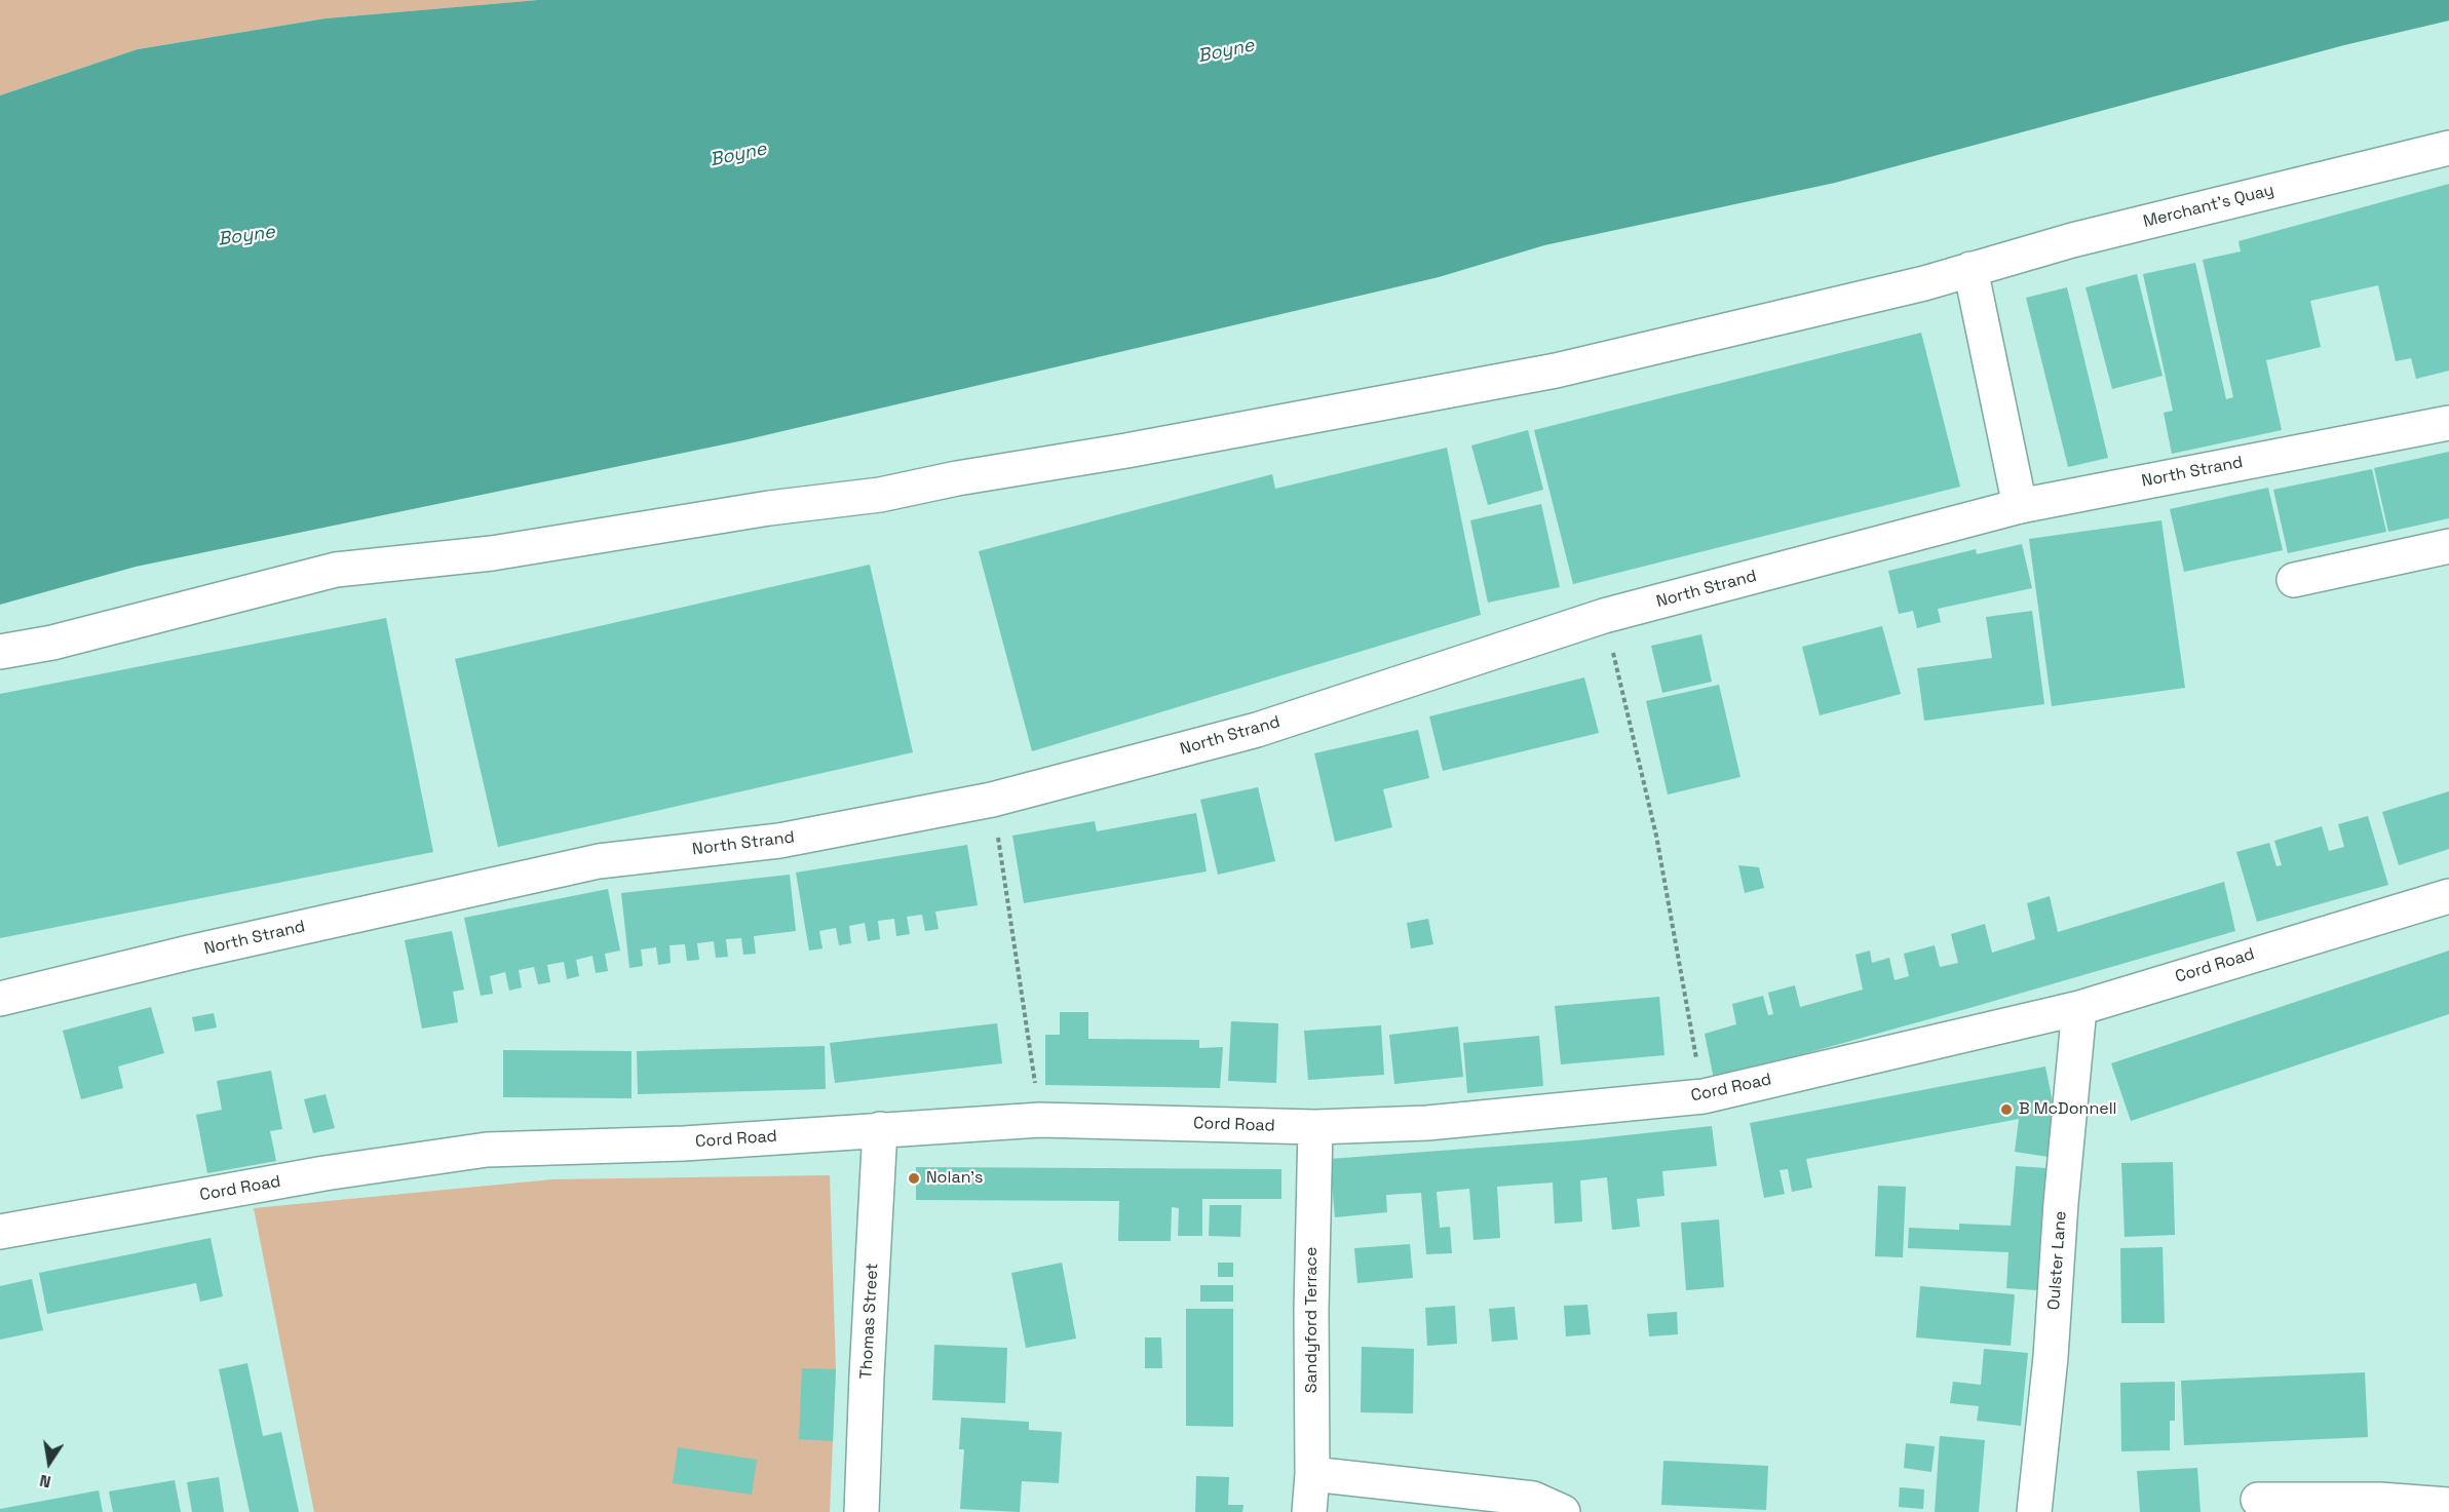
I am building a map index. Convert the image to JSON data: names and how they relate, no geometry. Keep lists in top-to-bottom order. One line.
{"streets":{"street":["Merchant's Quay","North Strand","Cord Road","Oulster Lane","Sandyford Terrace","Thomas Street"]},"crossings":[["Cord Road","Oulster Lane"],["Cord Road","Sandyford Terrace"],["Cord Road","Thomas Street"]],"water":["Boyne"],"places":["B McDonnell","Nolan’s"],"north":"bottom"}
